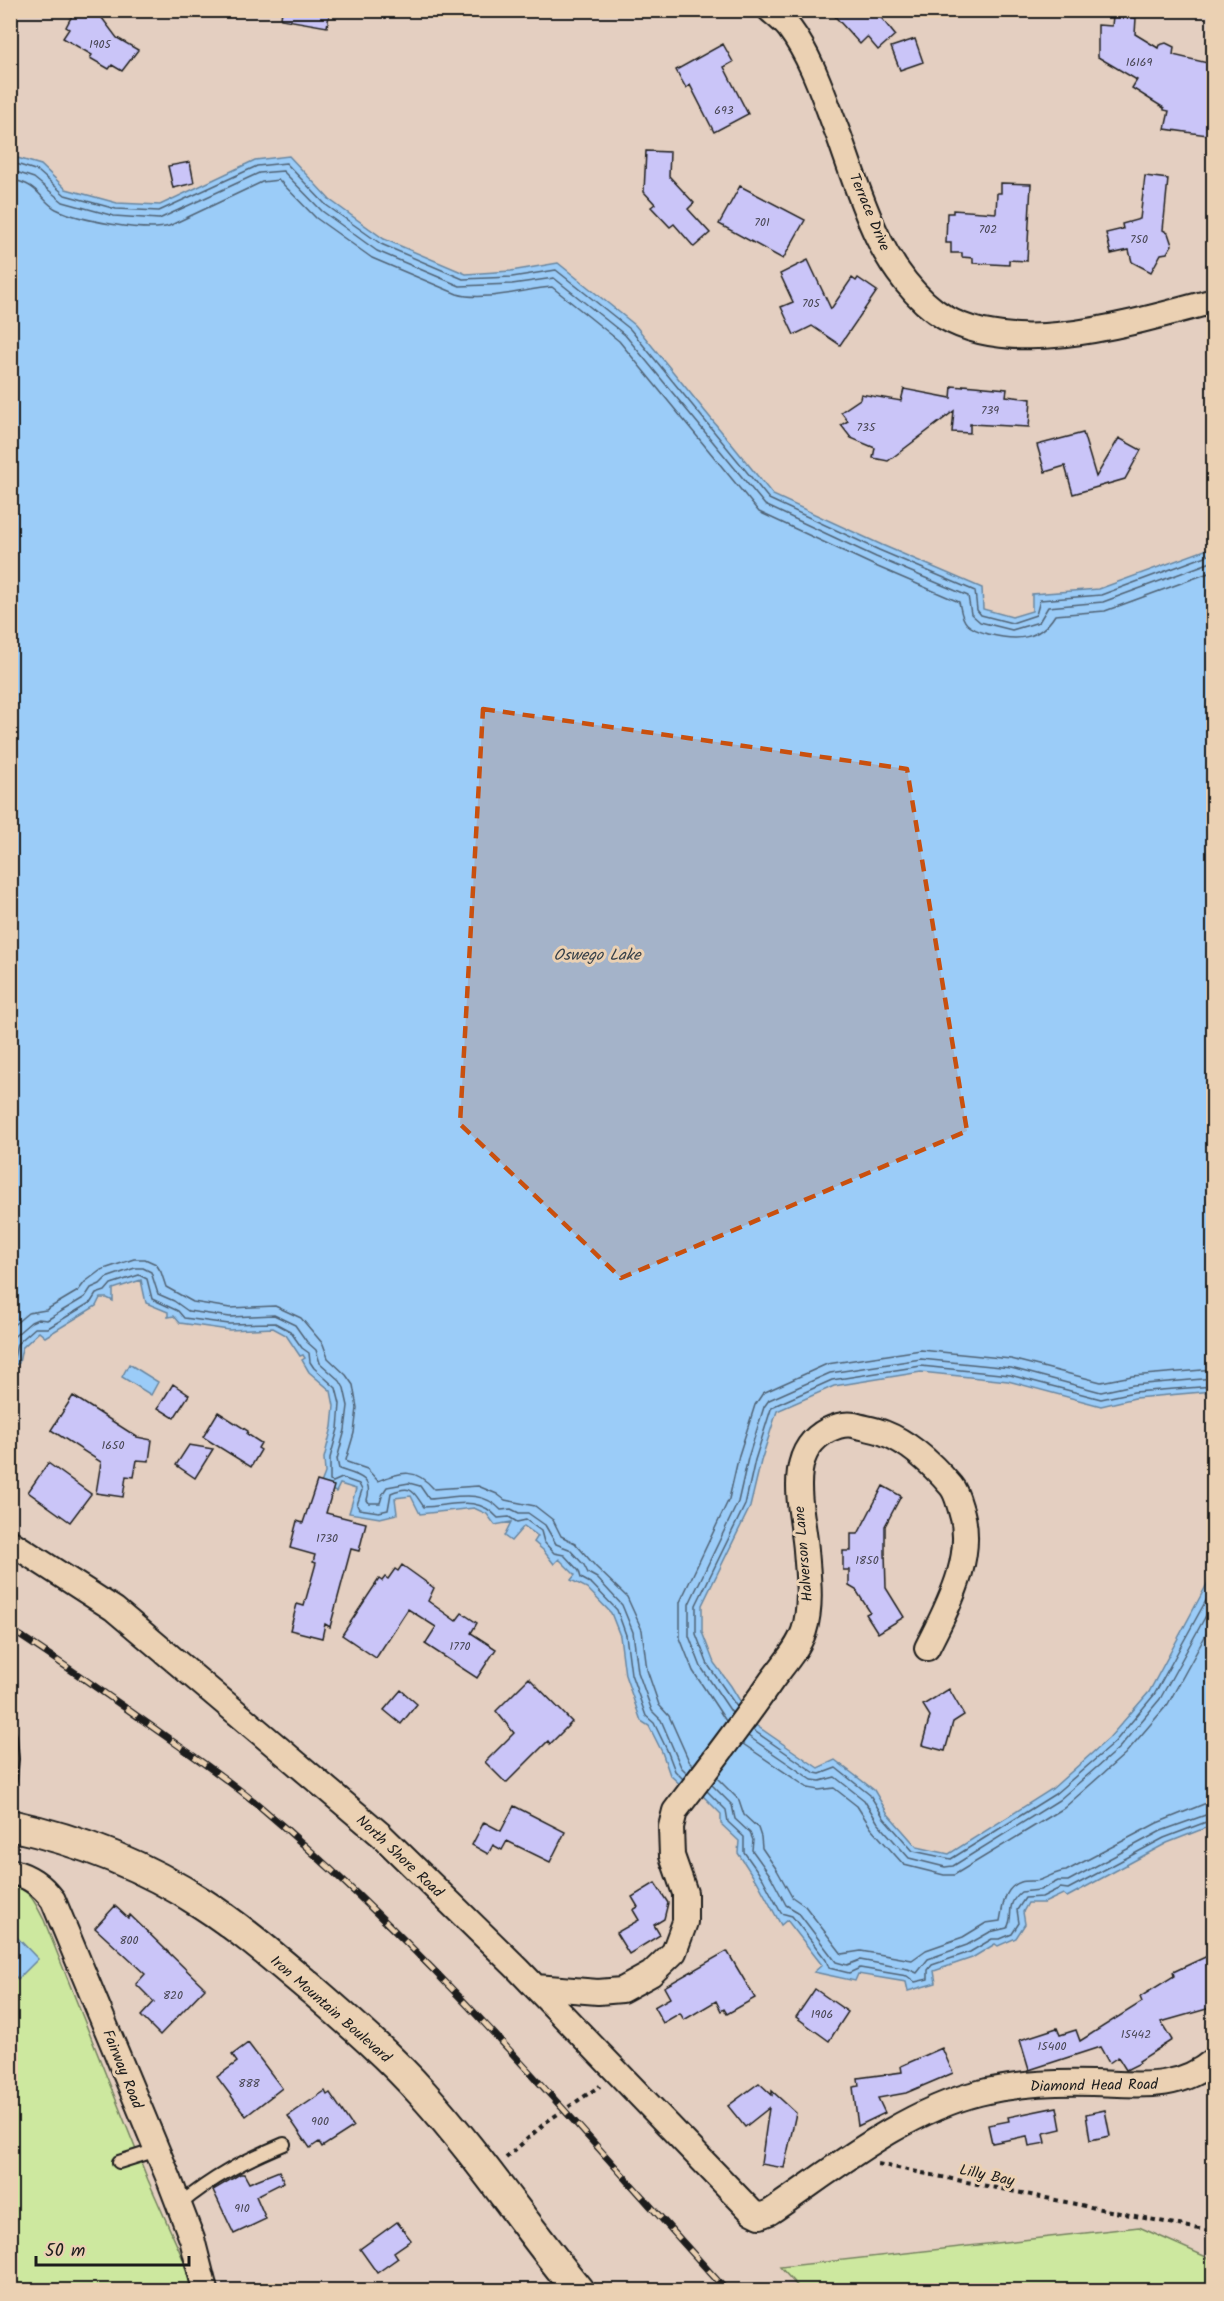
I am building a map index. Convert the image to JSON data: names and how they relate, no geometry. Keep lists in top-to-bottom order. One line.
{"streets":{"street":["Terrace Drive","Halverson Lane","North Shore Road","Iron Mountain Boulevard","Fairway Road","Diamond Head Road"],"path":["Lilly Bay"]},"crossings":[["Halverson Lane","North Shore Road"],["North Shore Road","Diamond Head Road"]],"water":["Oswego Lake"],"house_numbers":["1905","16169","693","701","702","750","705","739","735","1650","1730","1850","1770","800","820","1906","15442","15400","888","900","910"],"scale_bar":"50 m"}
